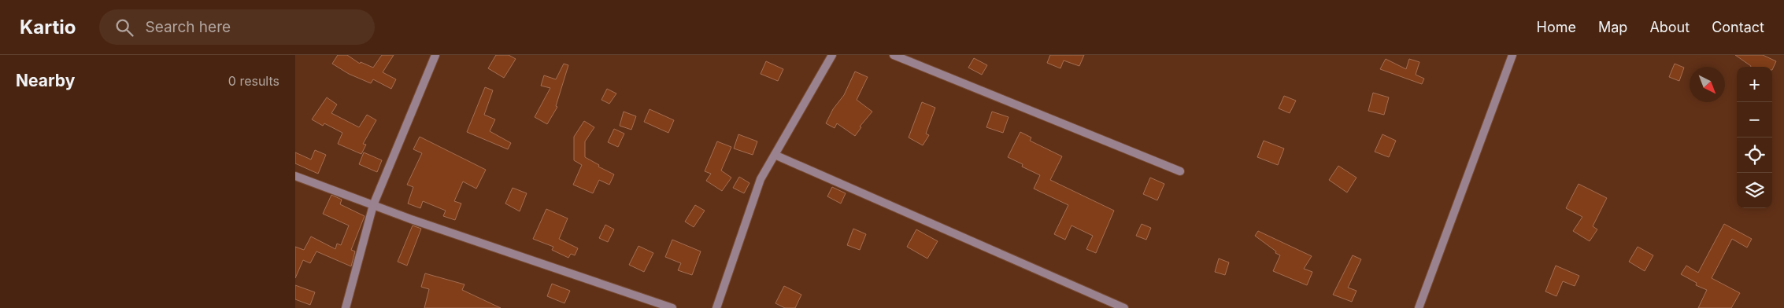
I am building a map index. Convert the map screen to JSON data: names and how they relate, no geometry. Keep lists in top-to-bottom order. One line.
{"north":"bottom right","page":{"header":"Kartio","search":"Search here","nav":["Home","Map","About","Contact"],"heading":["Nearby","0 results"],"map_buttons":["+","−"]}}
